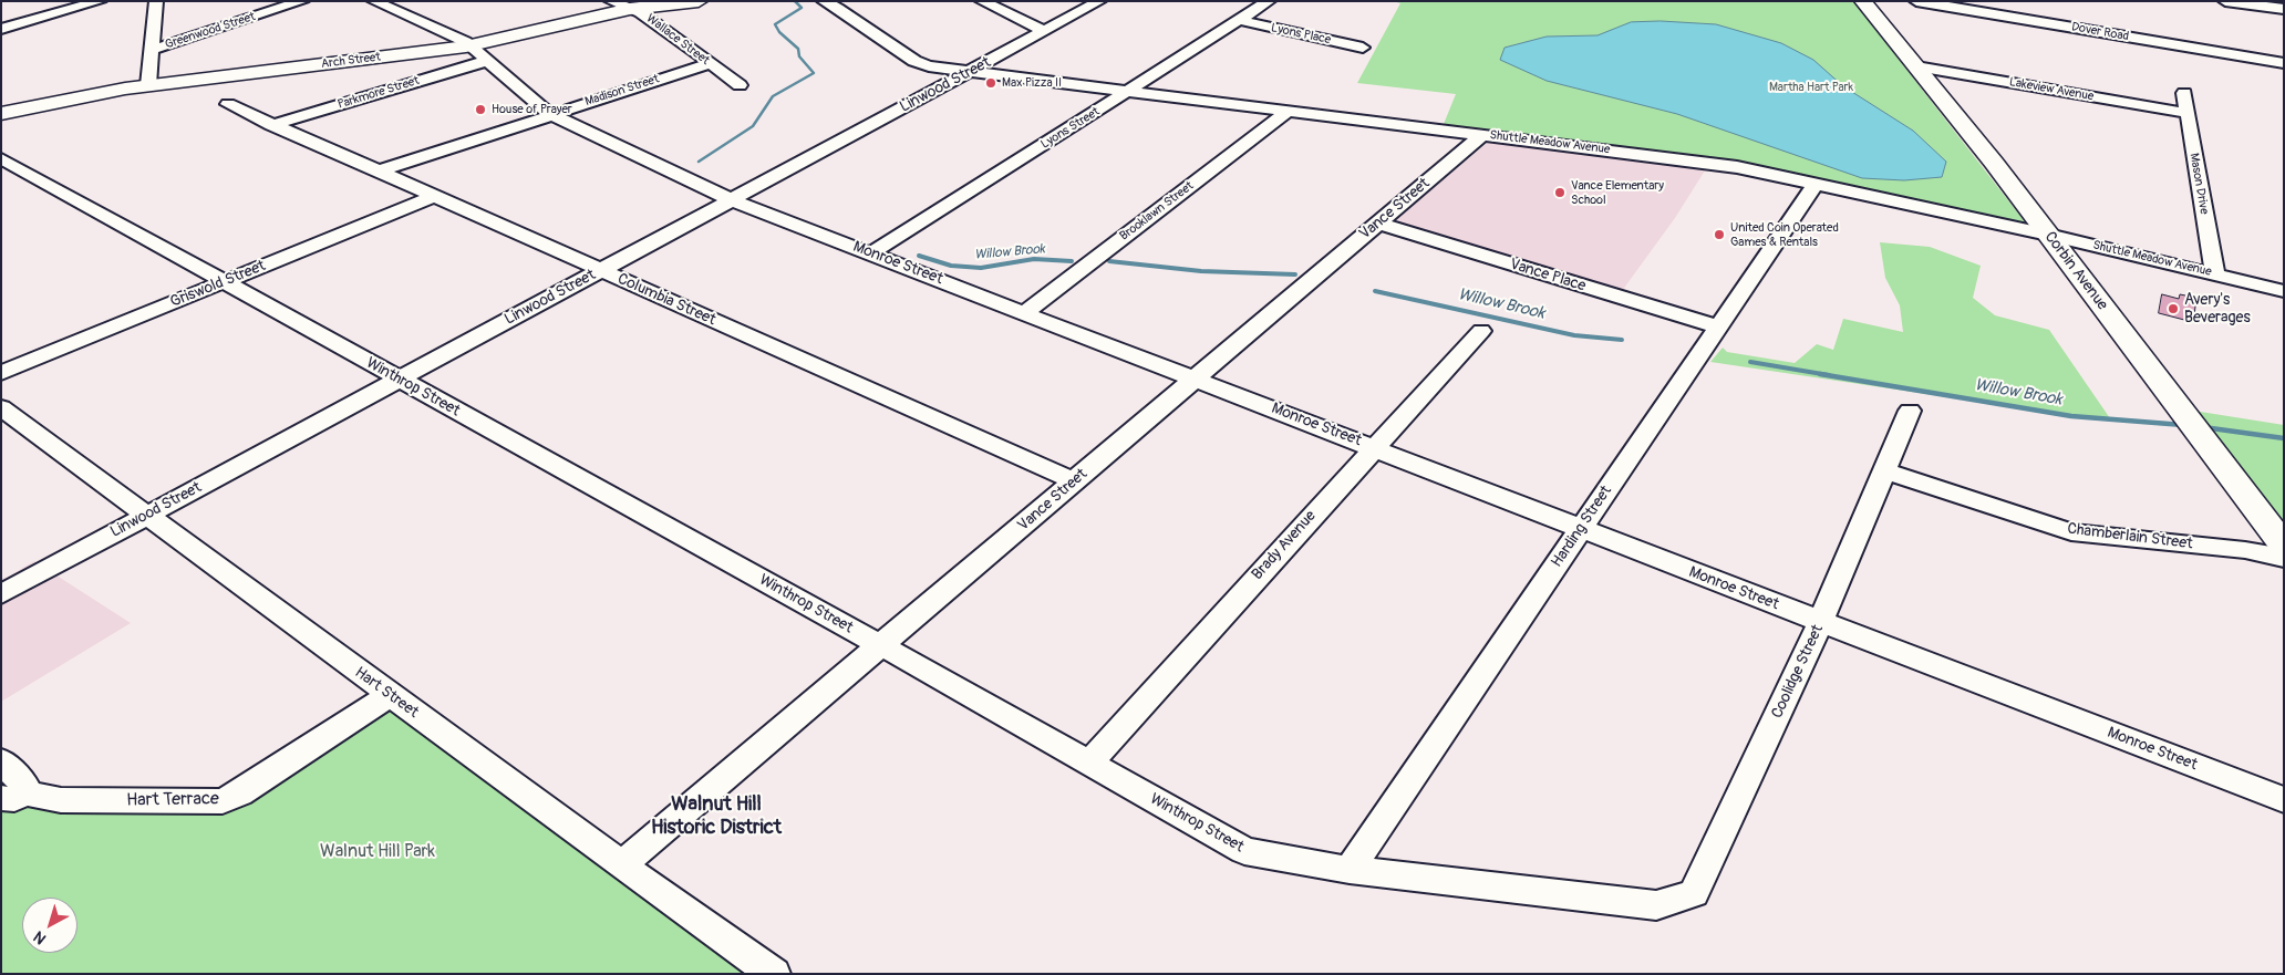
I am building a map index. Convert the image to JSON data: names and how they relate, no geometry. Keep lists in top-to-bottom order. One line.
{"streets":{"main road":["Arch Street","Corbin Avenue"],"street":["Greenwood Street","Dover Road","Lyons Place","Wallace Street","Linwood Street","Lakeview Avenue","Madison Street","Parkmore Street","Lyons Street","Shuttle Meadow Avenue","Mason Drive","Vance Street","Brooklawn Street","Monroe Street","Vance Place","Griswold Street","Columbia Street","Winthrop Street","Harding Street","Chamberlain Street","Brady Avenue","Coolidge Street","Hart Street","Hart Terrace"]},"crossings":[["Lyons Place","Lyons Street"],["Wallace Street","Arch Street"],["Wallace Street","Madison Street"],["Arch Street","Monroe Street"],["Linwood Street","Shuttle Meadow Avenue"],["Linwood Street","Monroe Street"],["Linwood Street","Columbia Street"],["Linwood Street","Winthrop Street"],["Linwood Street","Hart Street"],["Lakeview Avenue","Mason Drive"],["Lakeview Avenue","Corbin Avenue"],["Madison Street","Monroe Street"],["Madison Street","Columbia Street"],["Parkmore Street","Monroe Street"],["Parkmore Street","Columbia Street"],["Lyons Street","Shuttle Meadow Avenue"],["Lyons Street","Monroe Street"],["Shuttle Meadow Avenue","Mason Drive"],["Shuttle Meadow Avenue","Vance Street"],["Shuttle Meadow Avenue","Brooklawn Street"],["Shuttle Meadow Avenue","Corbin Avenue"],["Shuttle Meadow Avenue","Harding Street"],["Vance Street","Monroe Street"],["Vance Street","Vance Place"],["Vance Street","Columbia Street"],["Vance Street","Winthrop Street"],["Vance Street","Hart Street"],["Brooklawn Street","Monroe Street"],["Monroe Street","Harding Street"],["Monroe Street","Brady Avenue"],["Monroe Street","Coolidge Street"],["Vance Place","Harding Street"],["Griswold Street","Columbia Street"],["Griswold Street","Winthrop Street"],["Winthrop Street","Harding Street"],["Winthrop Street","Brady Avenue"],["Winthrop Street","Coolidge Street"],["Chamberlain Street","Coolidge Street"],["Hart Street","Hart Terrace"]],"districts":["Walnut Hill Historic District"],"water":["Willow Brook"],"parks":["Martha Hart Park","Walnut Hill Park"],"places":["Max Pizza II","House of Prayer","Vance Elementary School","United Coin Operated Games & Rentals","Avery's Beverages"],"north":"bottom left"}
